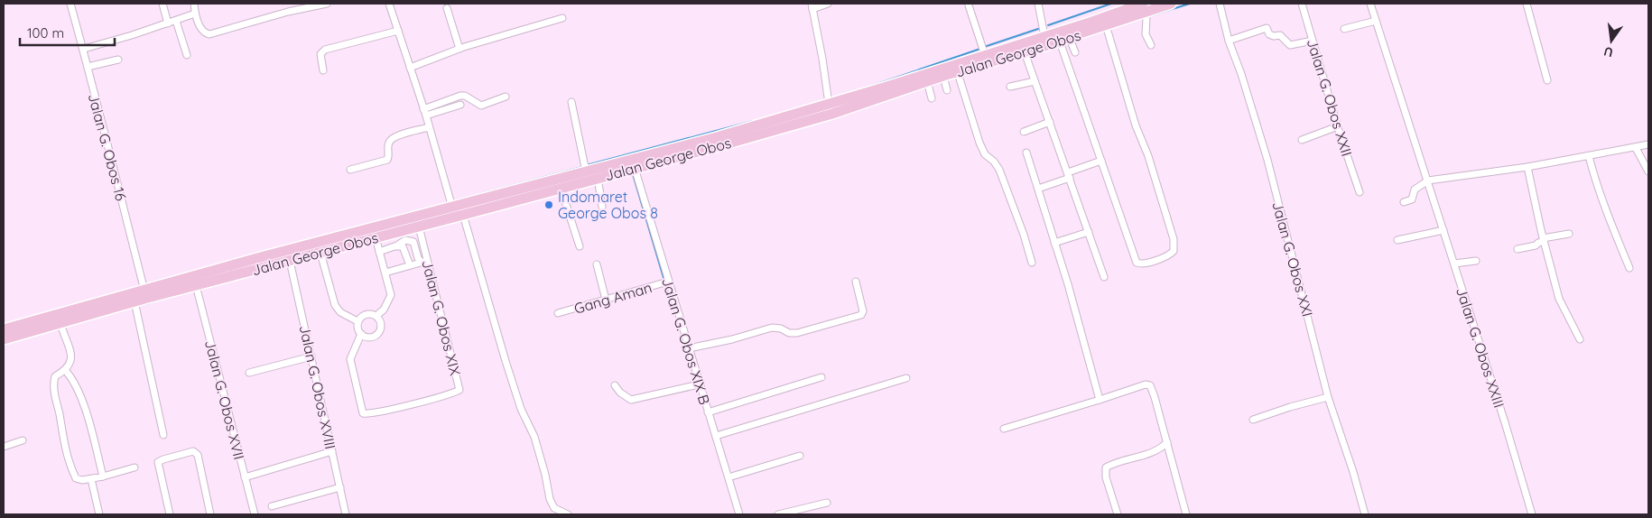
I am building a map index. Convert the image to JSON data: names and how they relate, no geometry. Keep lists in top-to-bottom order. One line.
{"streets":{"main road":["Jalan George Obos"],"street":["Jalan G. Obos XXII","Jalan G. Obos 16","Jalan G. Obos XXI","Gang Aman","Jalan G. Obos XIX","Jalan G. Obos XIX B","Jalan G. Obos XXIII","Jalan G. Obos XVIII","Jalan G. Obos XVII"]},"crossings":[["Jalan George Obos","Jalan G. Obos 16"],["Jalan George Obos","Jalan G. Obos XIX"],["Jalan George Obos","Jalan G. Obos XIX B"],["Jalan George Obos","Jalan G. Obos XVIII"],["Jalan George Obos","Jalan G. Obos XVII"],["Gang Aman","Jalan G. Obos XIX B"]],"places":["Indomaret George Obos 8"],"scale_bar":"100 m","north":"bottom"}
